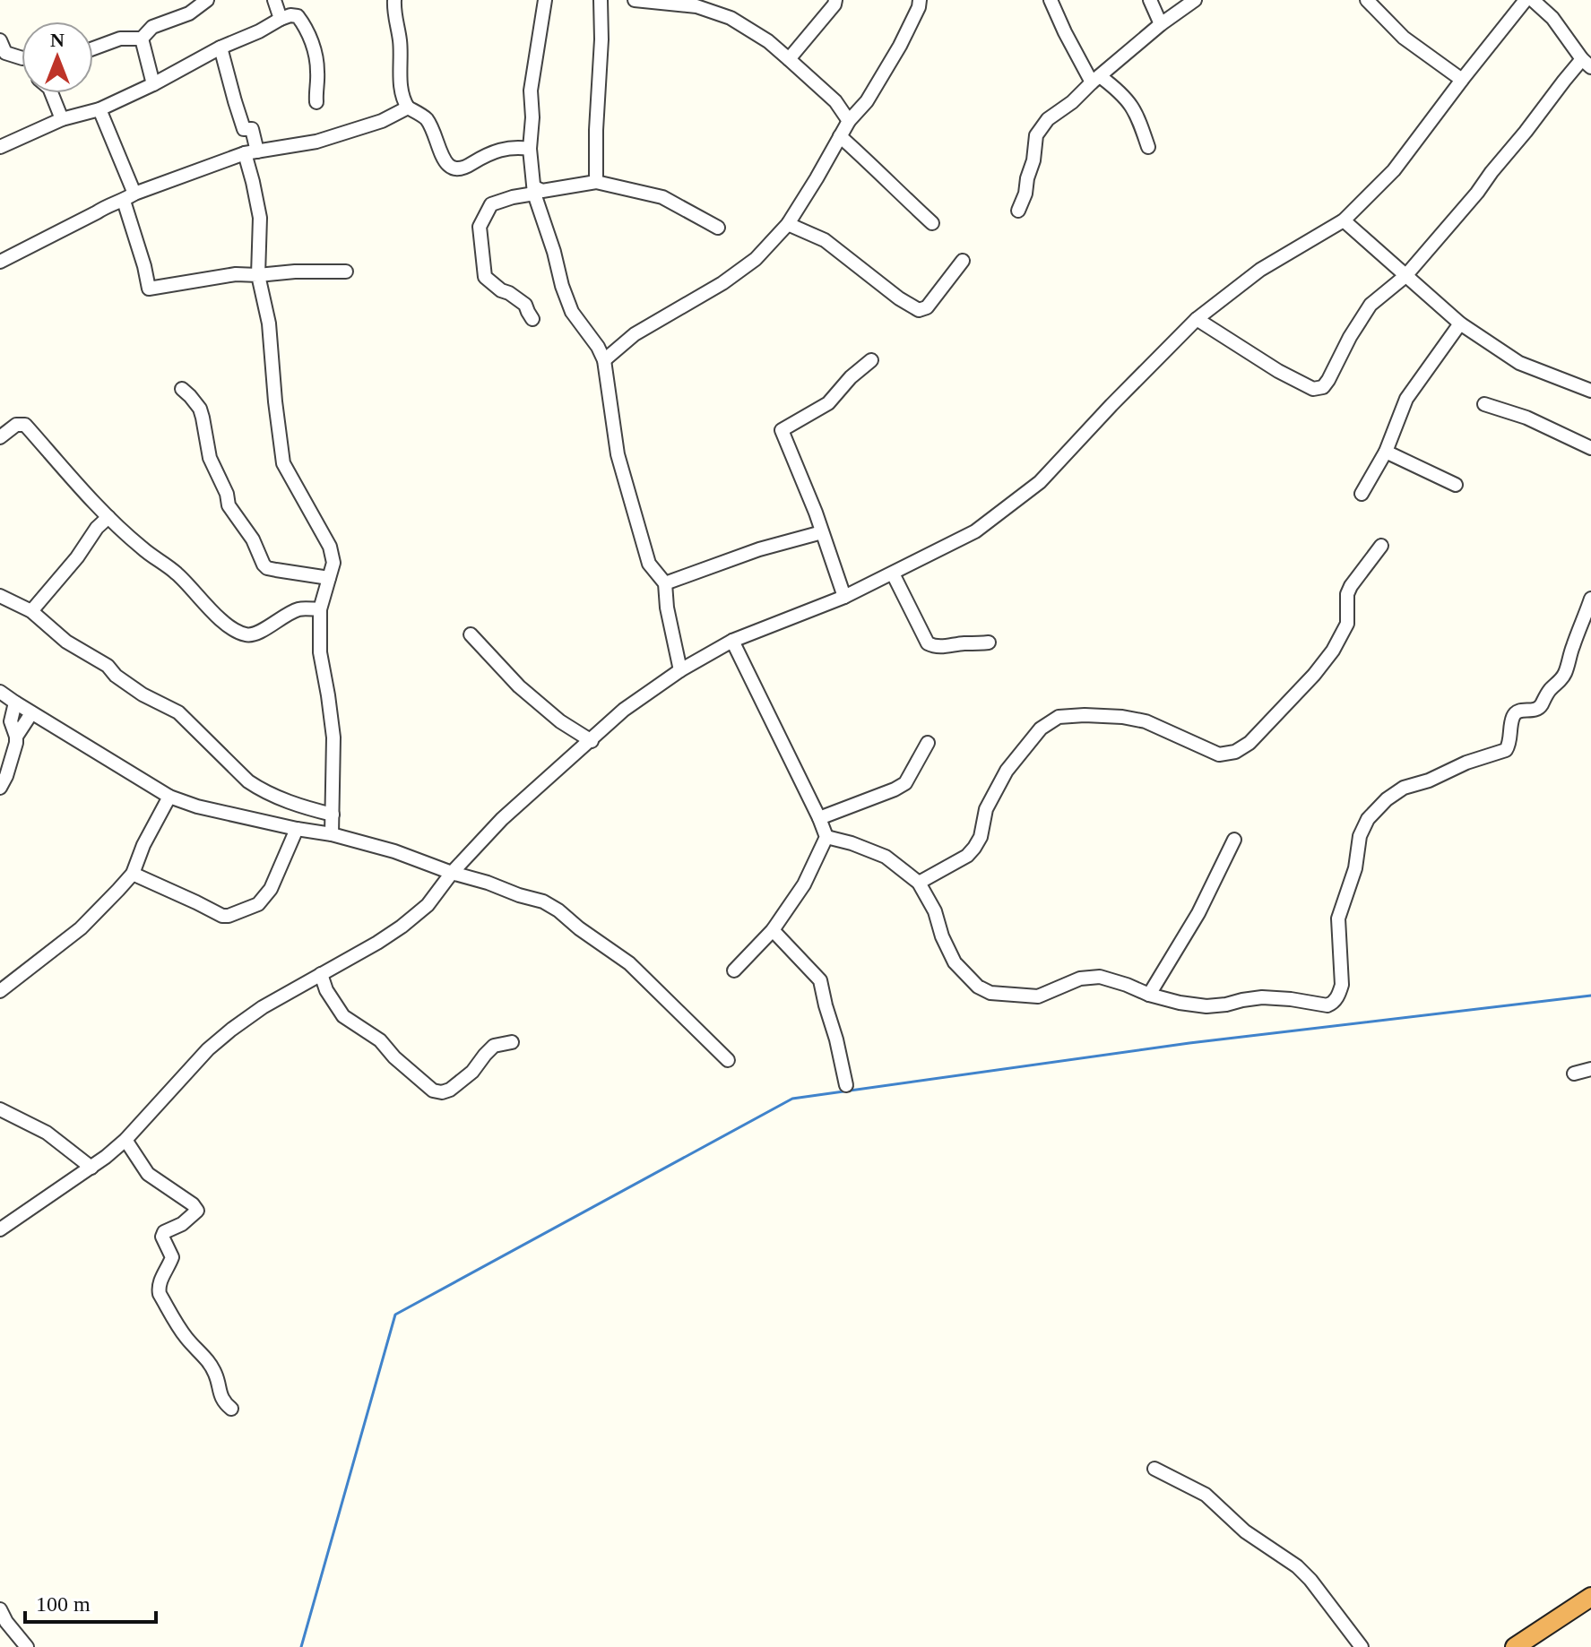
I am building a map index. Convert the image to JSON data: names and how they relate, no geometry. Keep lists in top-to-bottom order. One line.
{"scale_bar":"100 m","north":"top"}
